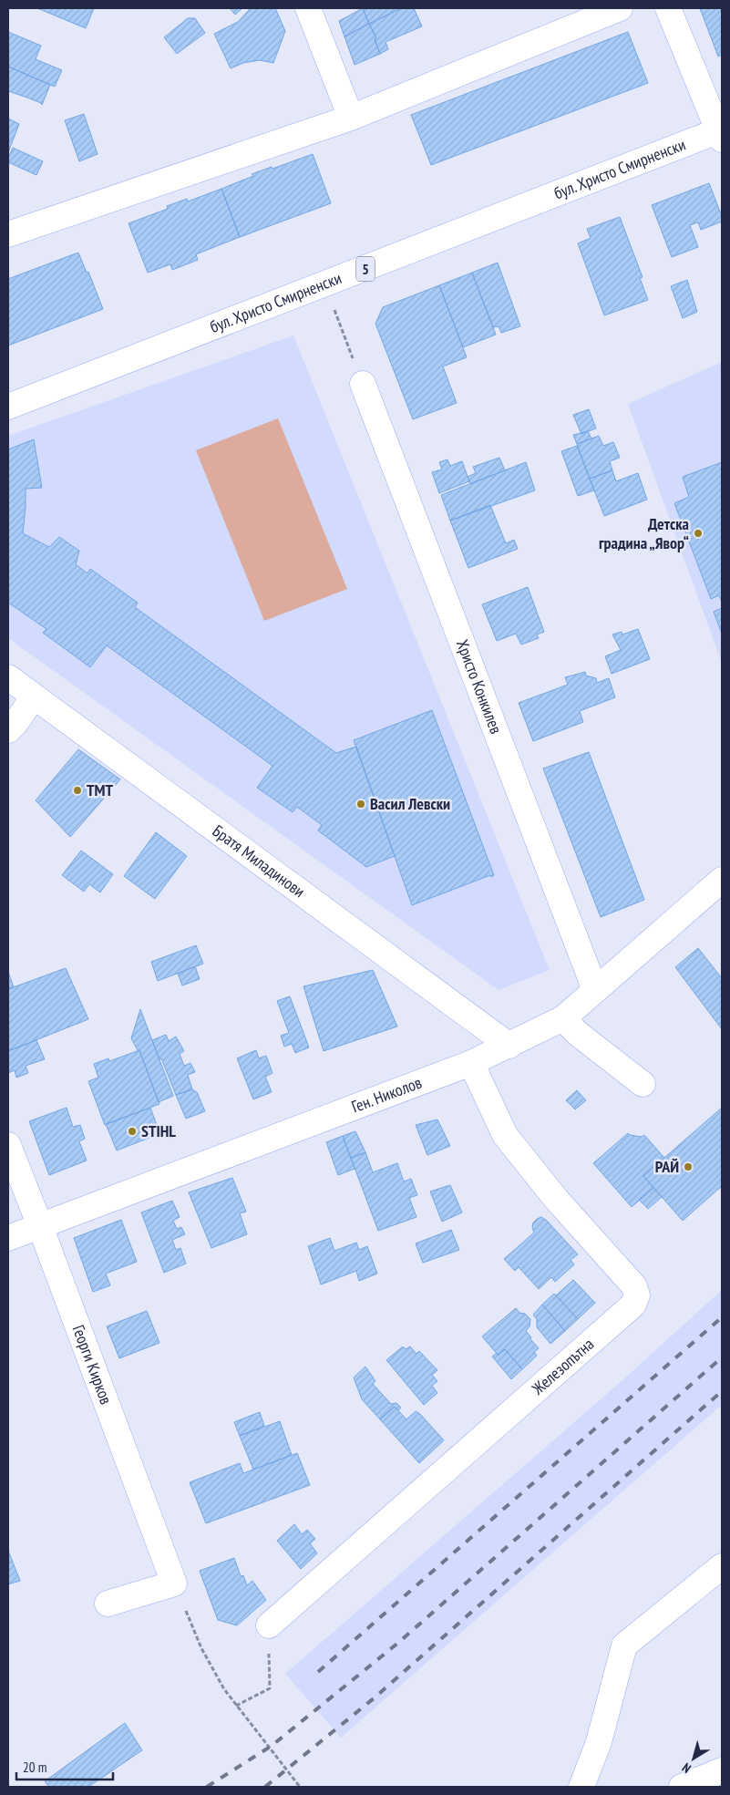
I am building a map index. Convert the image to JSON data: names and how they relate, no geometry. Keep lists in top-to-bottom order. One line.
{"streets":{"street":["бул. Христо Смирненски","5","Христо Конкилев","Братя Миладинови","Ген. Николов","Георги Кирков","Железопътна"]},"crossings":[["Христо Конкилев","Ген. Николов"],["Братя Миладинови","Ген. Николов"],["Ген. Николов","Георги Кирков"],["Ген. Николов","Железопътна"]],"places":["Детска градина „Явор“","TMT","Васил Левски","STIHL","РАЙ"],"scale_bar":"20 m","north":"bottom left"}
